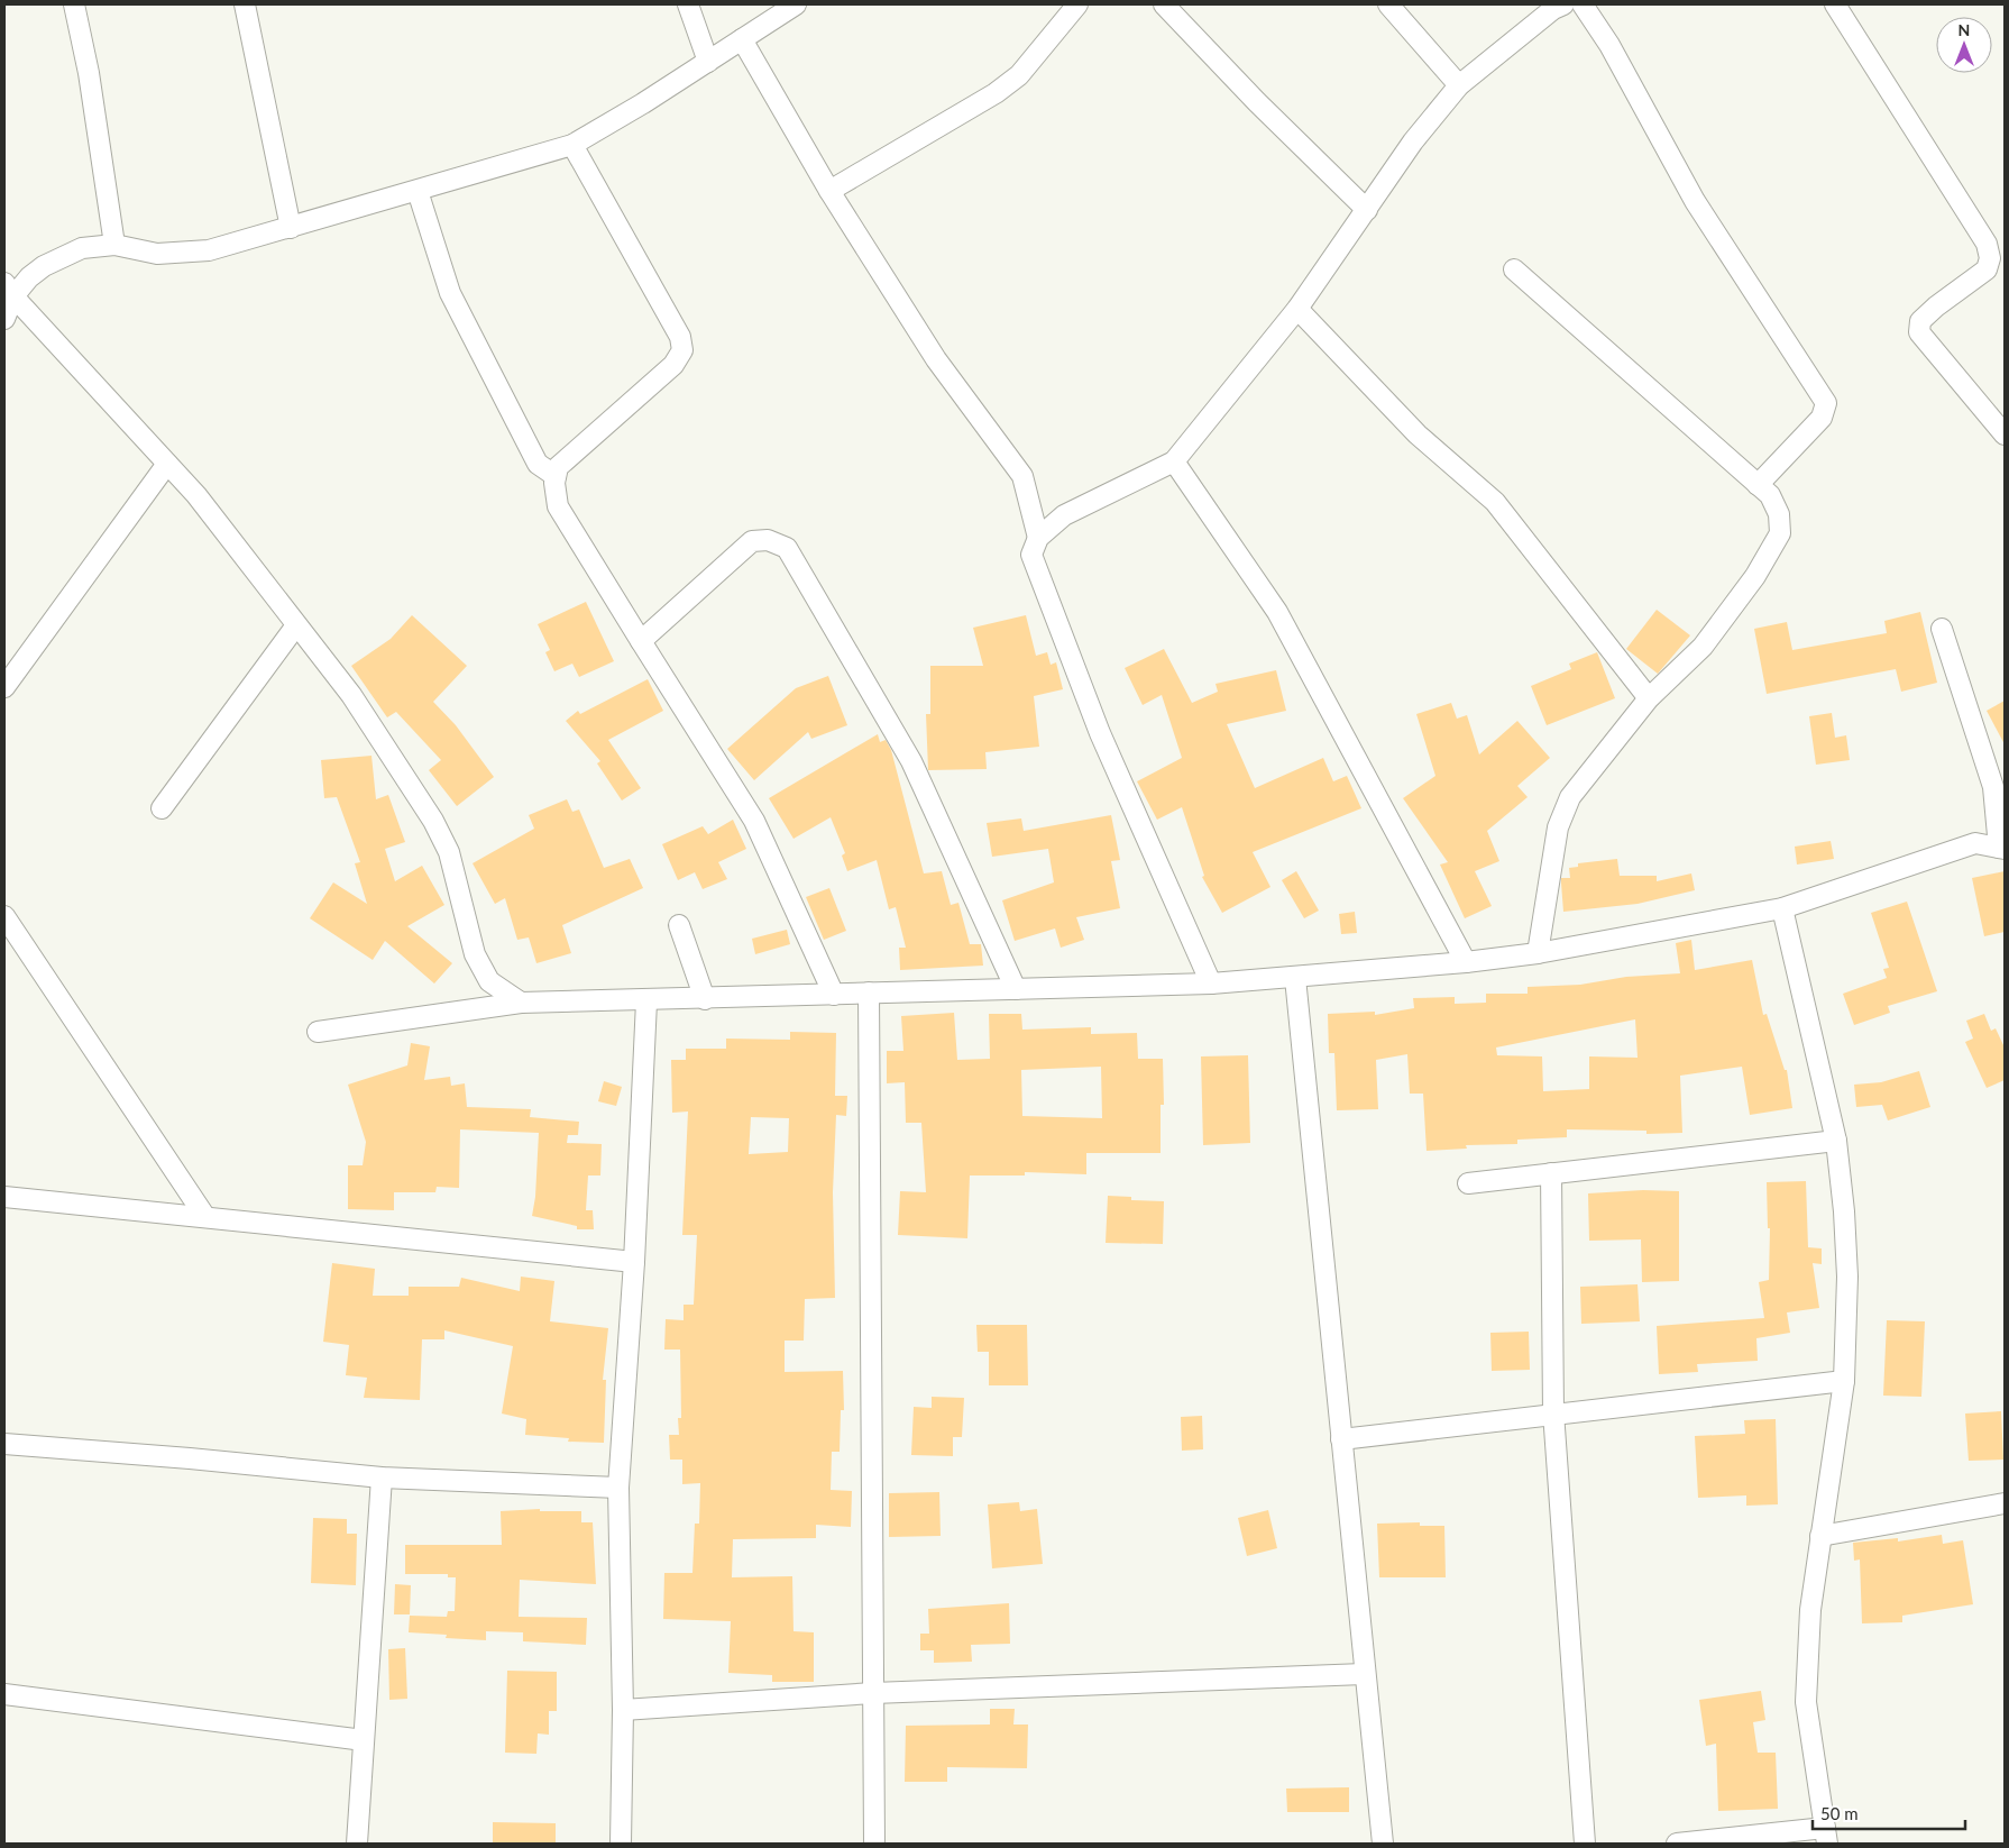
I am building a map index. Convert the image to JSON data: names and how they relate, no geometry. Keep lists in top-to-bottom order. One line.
{"scale_bar":"50 m","north":"top"}
